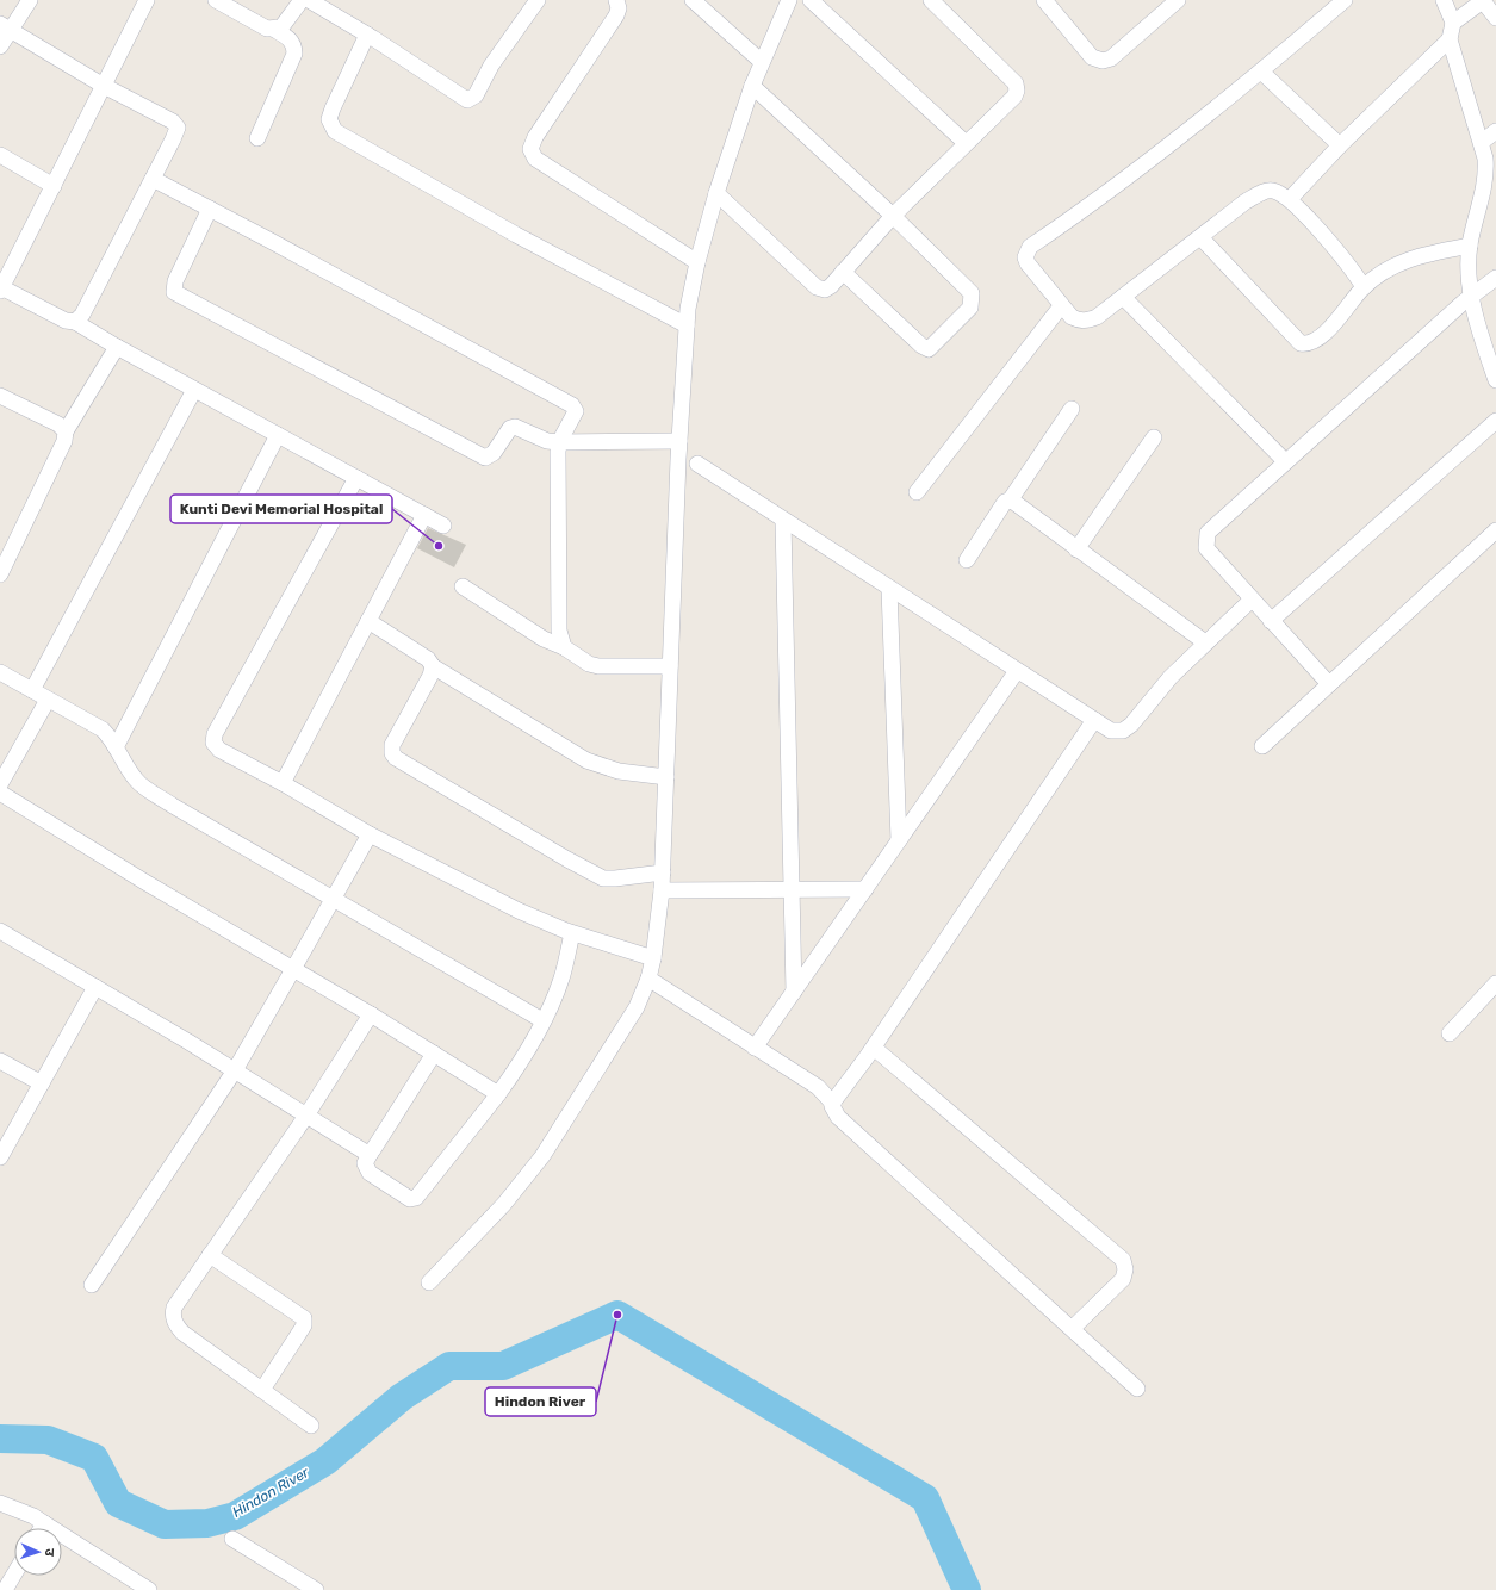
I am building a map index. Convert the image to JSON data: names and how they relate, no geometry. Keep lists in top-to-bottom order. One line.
{"water":["Hindon River"],"places":["Kunti Devi Memorial Hospital","Hindon River"],"north":"right"}
